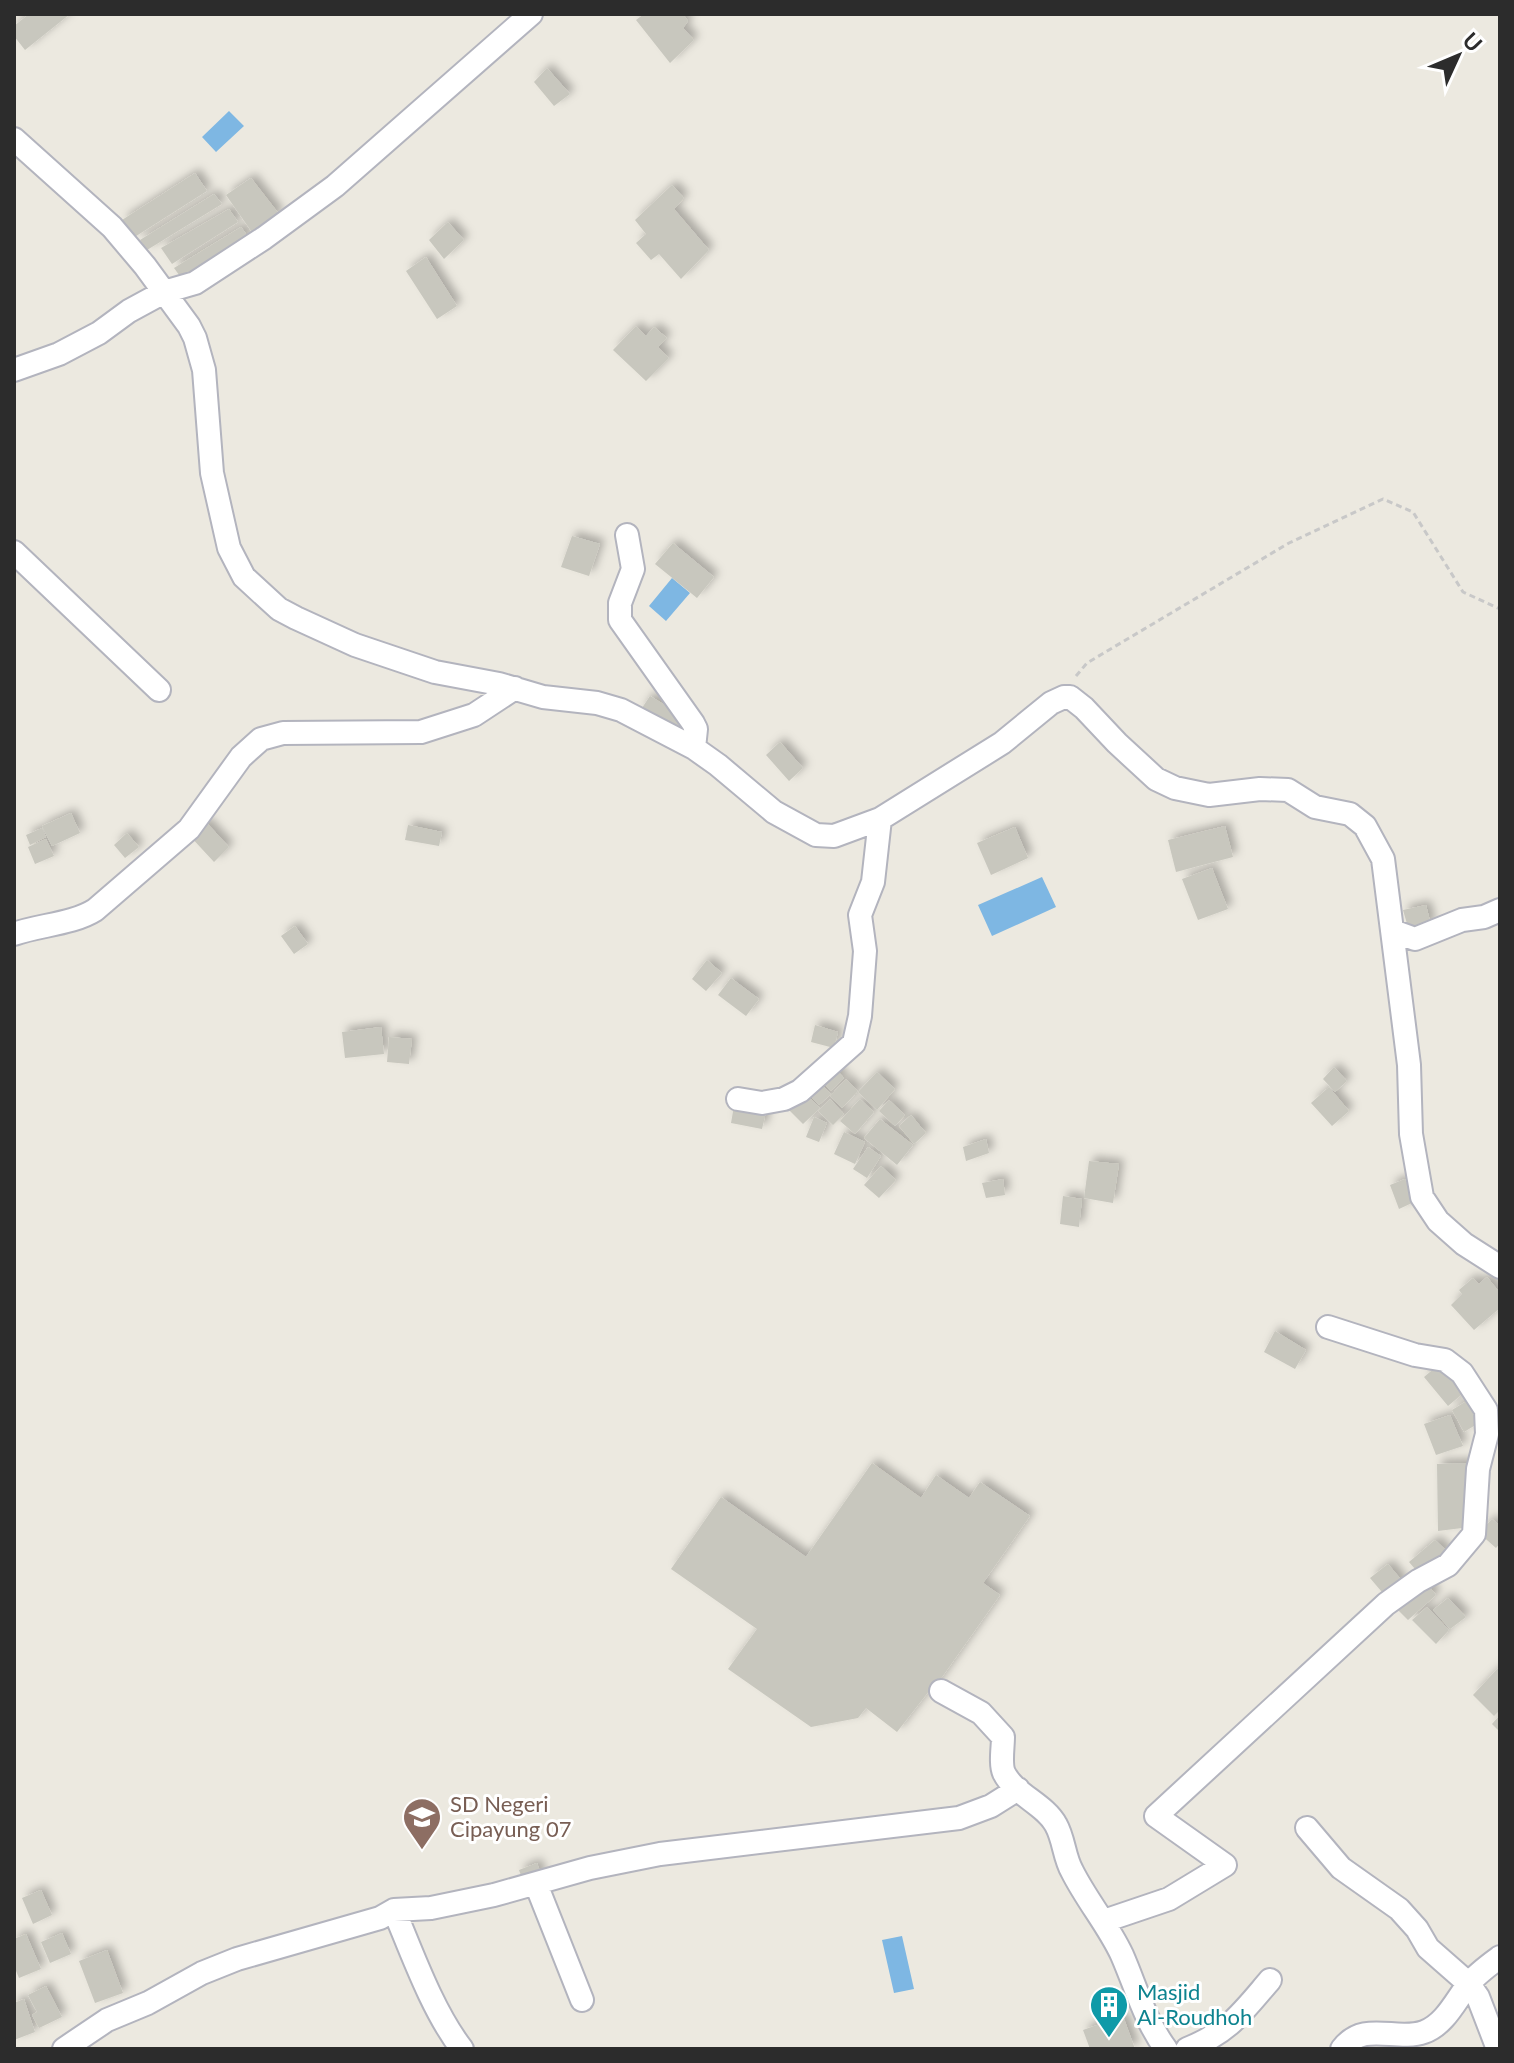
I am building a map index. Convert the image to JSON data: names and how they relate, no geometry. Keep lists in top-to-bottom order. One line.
{"places":{"school or university":["SD Negeri Cipayung 07"],"building":["Masjid Al-Roudhoh"]},"north":"top right"}
